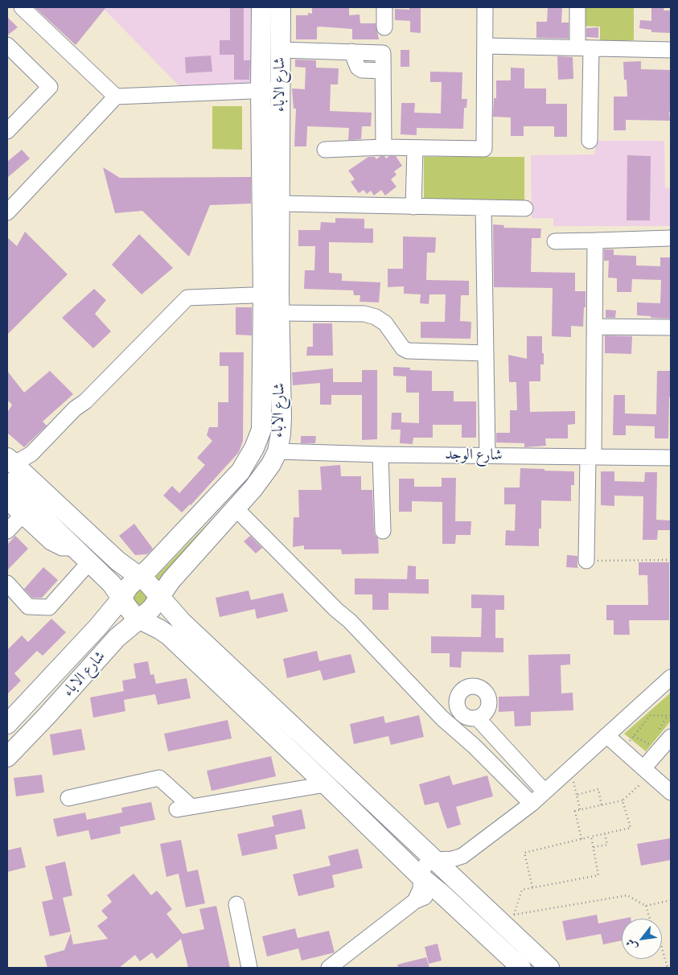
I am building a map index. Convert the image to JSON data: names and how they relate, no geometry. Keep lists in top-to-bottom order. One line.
{"streets":{"main road":["شارع الاباء"],"street":["شارع الوجد"]},"crossings":[["شارع الاباء","شارع الوجد"]],"north":"bottom left"}
